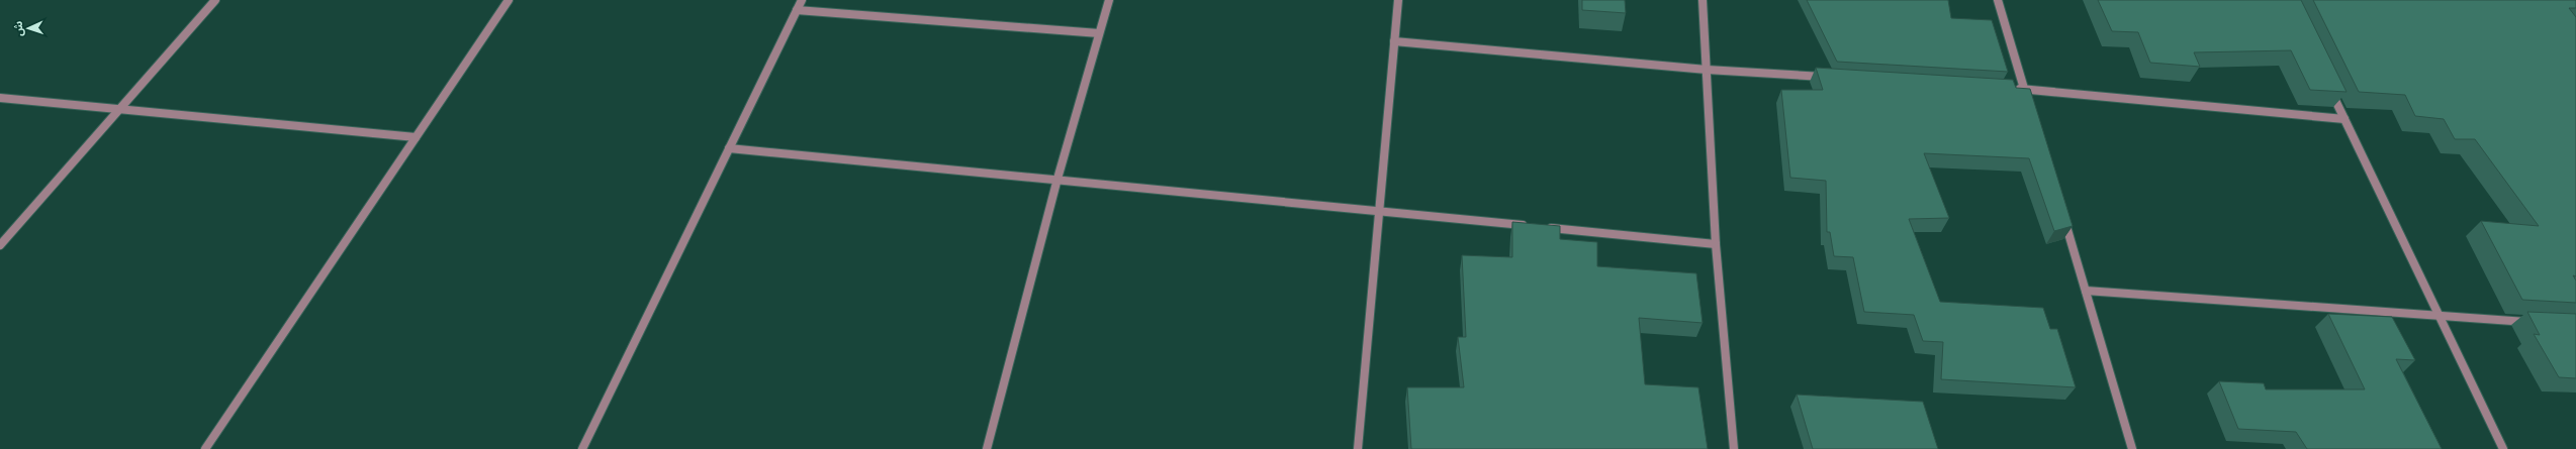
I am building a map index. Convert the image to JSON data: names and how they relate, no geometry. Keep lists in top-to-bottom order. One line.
{"north":"left"}
